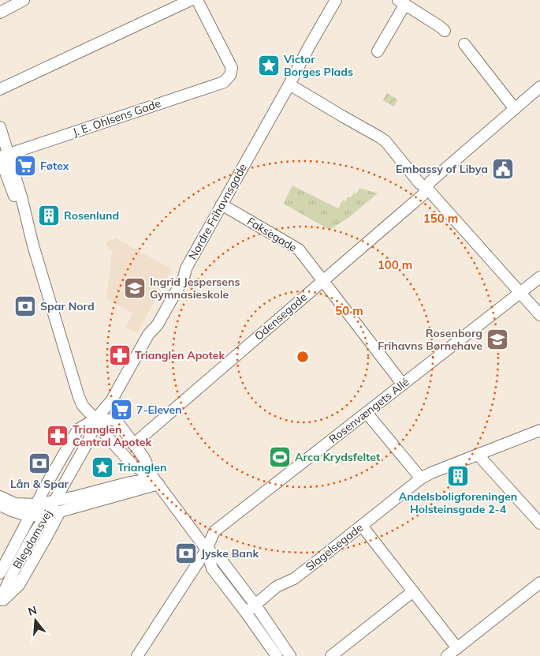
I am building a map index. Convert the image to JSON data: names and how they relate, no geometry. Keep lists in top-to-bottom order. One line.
{"streets":{"street":["J. E. Ohlsens Gade","Nordre Frihavnsgade","Faksegade","Odensegade","Rosenvængets Allé","Blegdamsvej","Slagelsegade"]},"crossings":[["Nordre Frihavnsgade","Faksegade"],["Faksegade","Odensegade"],["Faksegade","Rosenvængets Allé"]],"places":{"place":["Victor Borges Plads","Trianglen"],"supermarket":["Føtex","7-Eleven"],"public building":["Embassy of Libya"],"building":["Rosenlund","Andelsboligforeningen Holsteinsgade 2-4"],"school or university":["Ingrid Jespersens Gymnasieskole","Rosenborg Frihavns Børnehave"],"bank":["Spar Nord","Lån & Spar","Jyske Bank"],"pharmacy":["Trianglen Apotek","Trianglen Central Apotek"],"sports":["Arca Krydsfeltet"]},"north":"top","rings":["150 m","100 m","50 m"]}
